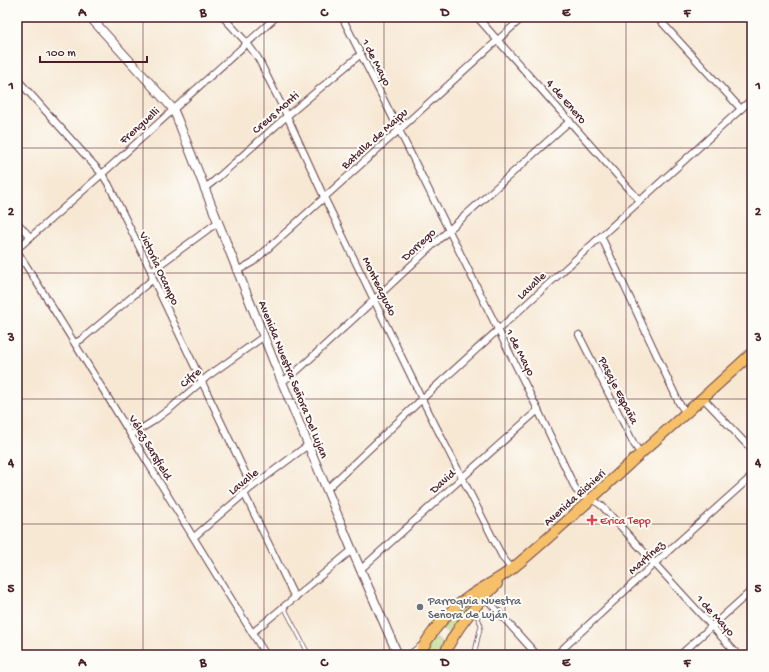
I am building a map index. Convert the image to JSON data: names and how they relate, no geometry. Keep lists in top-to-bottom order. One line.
{"streets":{"main road":["Avenida Richieri"],"street":["1 de Mayo","4 de Enero","Creus Monti","Frenguelli","Batalla de Maipu","Dorrego","Victoria Ocampo","Lavalle","Monteagudo","Cifre","Avenida Nuestra Señora Del Lujan","Pasaje España","Vélez Sarsfield","David","Martínez"]},"crossings":[["1 de Mayo","Creus Monti"],["1 de Mayo","Batalla de Maipu"],["1 de Mayo","Dorrego"],["1 de Mayo","Lavalle"],["1 de Mayo","David"],["1 de Mayo","Avenida Richieri"],["1 de Mayo","Martínez"],["4 de Enero","Batalla de Maipu"],["4 de Enero","Dorrego"],["4 de Enero","Lavalle"],["Creus Monti","Monteagudo"],["Creus Monti","Avenida Nuestra Señora Del Lujan"],["Frenguelli","Victoria Ocampo"],["Frenguelli","Monteagudo"],["Frenguelli","Avenida Nuestra Señora Del Lujan"],["Frenguelli","Vélez Sarsfield"],["Batalla de Maipu","Monteagudo"],["Batalla de Maipu","Avenida Nuestra Señora Del Lujan"],["Dorrego","Monteagudo"],["Dorrego","Avenida Nuestra Señora Del Lujan"],["Victoria Ocampo","Lavalle"],["Victoria Ocampo","Cifre"],["Lavalle","Monteagudo"],["Lavalle","Avenida Nuestra Señora Del Lujan"],["Lavalle","Vélez Sarsfield"],["Monteagudo","David"],["Monteagudo","Avenida Richieri"],["Cifre","Avenida Nuestra Señora Del Lujan"],["Cifre","Vélez Sarsfield"],["Avenida Nuestra Señora Del Lujan","David"],["Pasaje España","Avenida Richieri"]],"places":{"health":["Erica Tepp"],"other":["Parroquia Nuestra Señora de Luján"]},"scale_bar":"100 m","grid":{"columns":["A","B","C","D","E","F"],"rows":["1","2","3","4","5"]}}
